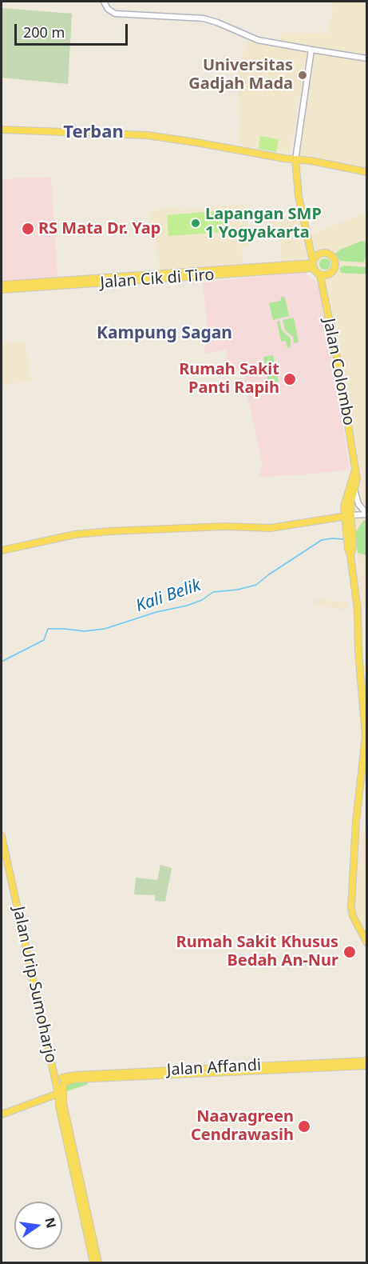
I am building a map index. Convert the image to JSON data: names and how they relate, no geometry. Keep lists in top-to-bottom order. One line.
{"streets":{"main road":["Jalan Cik di Tiro","Jalan Colombo","Jalan Urip Sumoharjo","Jalan Affandi"]},"crossings":[["Jalan Cik di Tiro","Jalan Colombo"]],"districts":["Terban","Kampung Sagan"],"water":["Kali Belik"],"places":["Universitas Gadjah Mada","Lapangan SMP 1 Yogyakarta","RS Mata Dr. Yap","Rumah Sakit Panti Rapih","Rumah Sakit Khusus Bedah An-Nur","Naavagreen Cendrawasih"],"scale_bar":"200 m","north":"right"}
